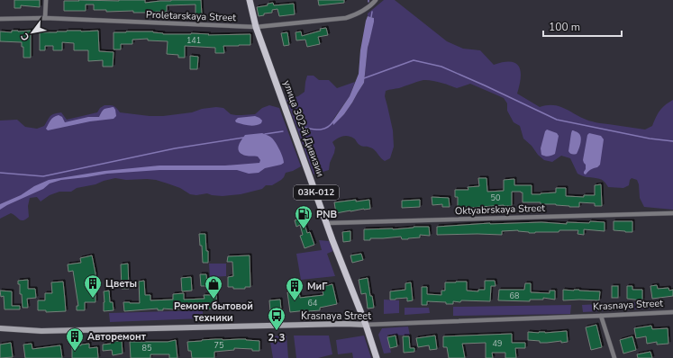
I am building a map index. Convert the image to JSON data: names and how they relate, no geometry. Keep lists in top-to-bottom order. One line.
{"streets":{"main road":["улица 302-й Дивизии","03К-012"],"street":["Proletarskaya Street","Oktyabrskaya Street","Krasnaya Street"]},"crossings":[["Proletarskaya Street","улица 302-й Дивизии"],["Proletarskaya Street","03К-012"],["улица 302-й Дивизии","03К-012"],["улица 302-й Дивизии","Oktyabrskaya Street"],["улица 302-й Дивизии","Krasnaya Street"]],"places":{"fuel station":["PNB"],"building":["Цветы","МиГ","Авторемонт"],"shop":["Ремонт бытовой техники"],"bus stop":["2, 3"]},"house_numbers":["141","50","68","64","49","75","85"],"scale_bar":"100 m","north":"bottom left"}
